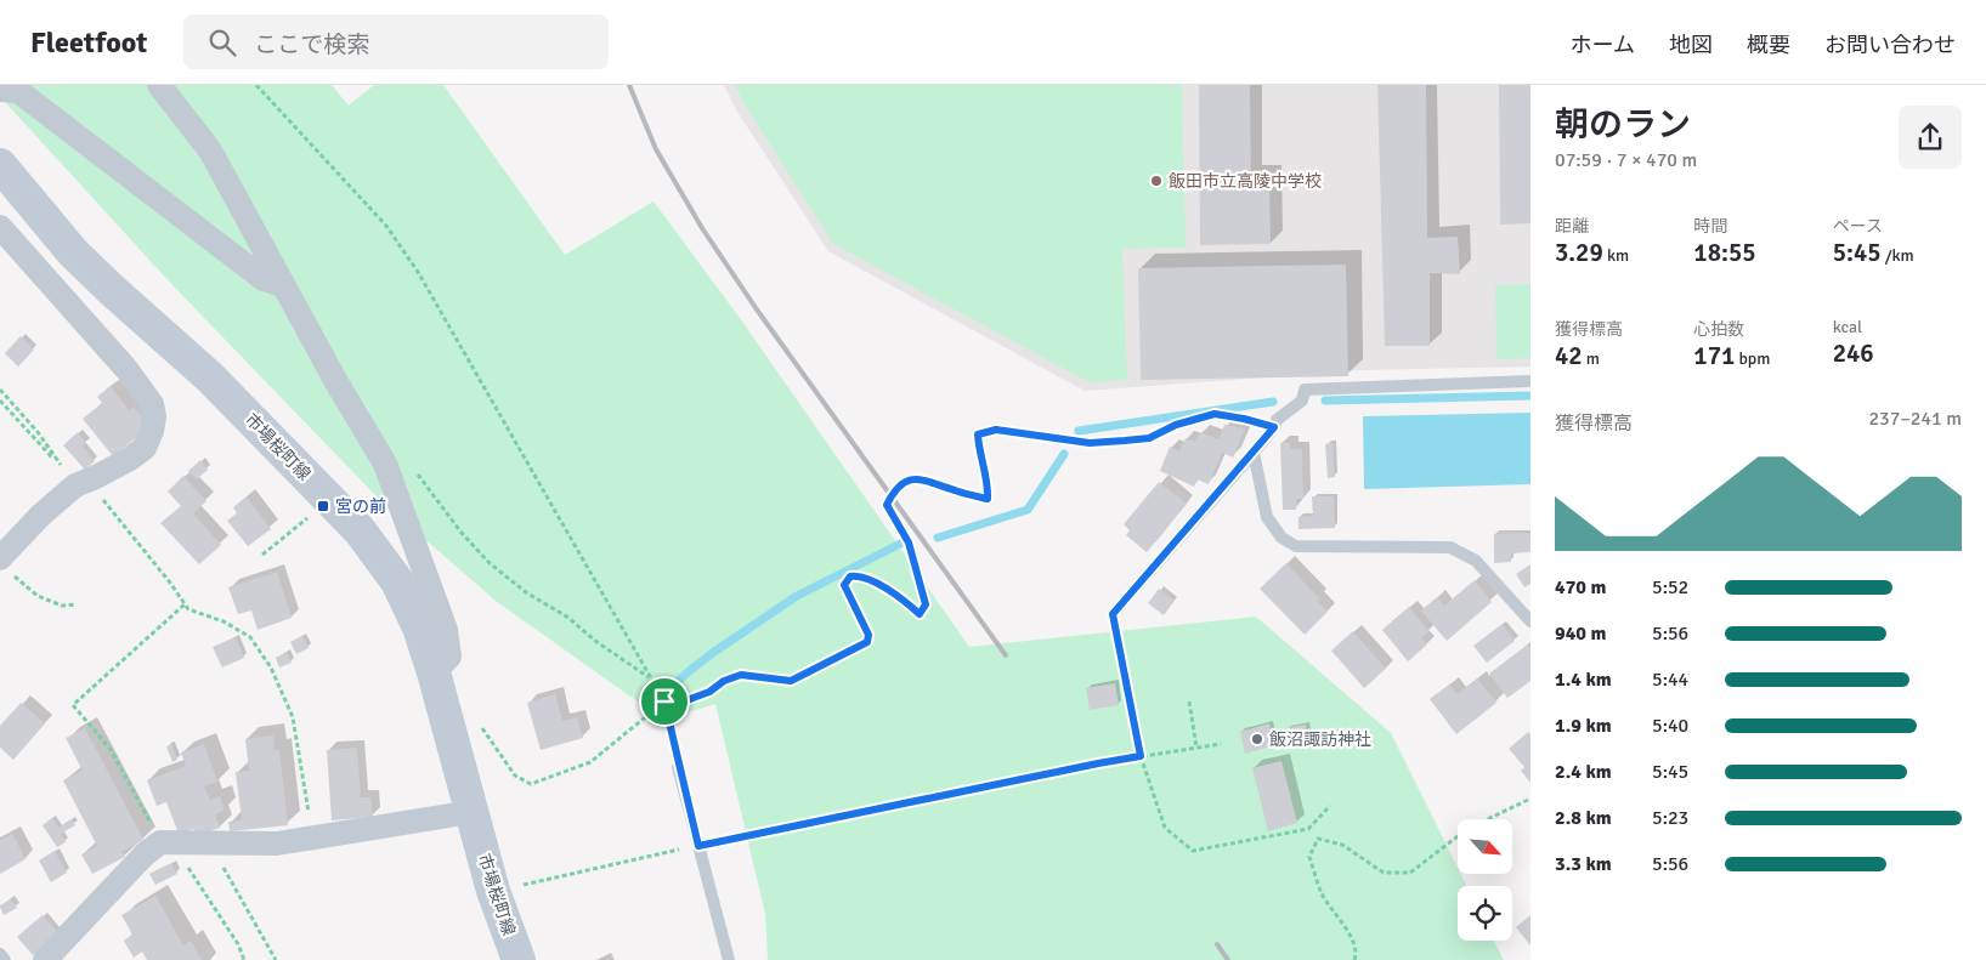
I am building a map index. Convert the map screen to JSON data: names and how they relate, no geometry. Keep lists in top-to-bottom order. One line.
{"streets":{"main road":["市場桜町線"]},"places":{"other":["飯田市立高陵中学校","飯沼諏訪神社"],"transit":["宮の前"]},"north":"bottom right","page":{"header":"Fleetfoot","search":"ここで検索","nav":["ホーム","地図","概要","お問い合わせ"],"heading":["朝のラン","07:59 · 7 × 470 m"],"stats":[["距離","3.29 km"],["時間","18:55"],["ペース","5:45 /km"],["獲得標高","42 m"],["心拍数","171 bpm"],["kcal","246"]],"chart":["獲得標高","237–241 m"],"list":[{"name":"470 m","note":"5:52"},{"name":"940 m","note":"5:56"},{"name":"1.4 km","note":"5:44"},{"name":"1.9 km","note":"5:40"},{"name":"2.4 km","note":"5:45"},{"name":"2.8 km","note":"5:23"},{"name":"3.3 km","note":"5:56"}]}}
